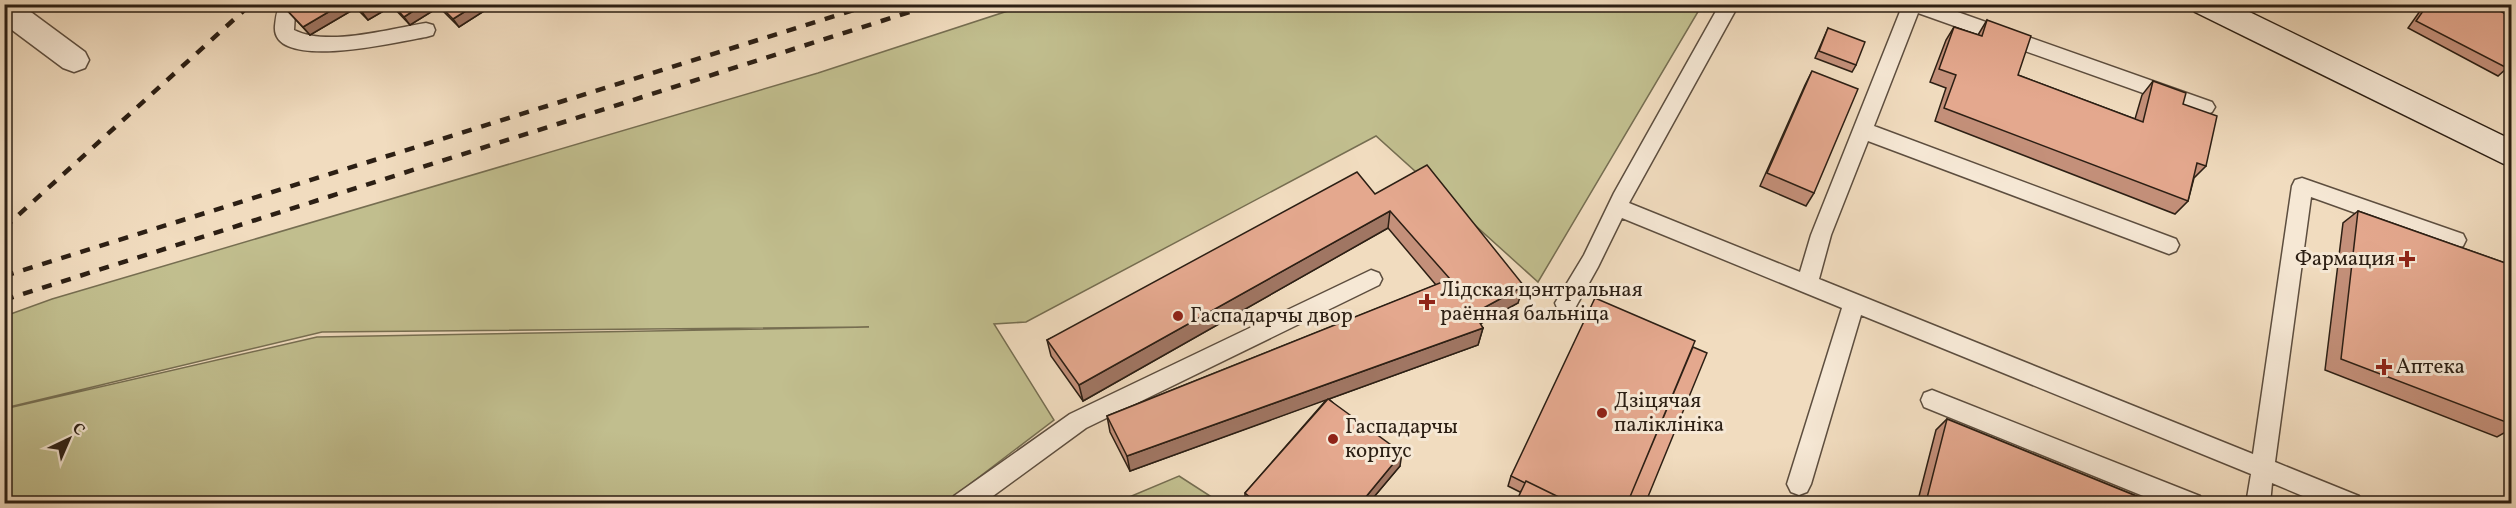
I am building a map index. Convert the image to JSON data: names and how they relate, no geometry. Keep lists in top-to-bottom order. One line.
{"places":{"health":["Фармация","Лідская цэнтральная раённая бальніца","Аптека"],"other":["Гаспадарчы двор","Дзіцячая паліклініка","Гаспадарчы корпус"]},"north":"top right"}
